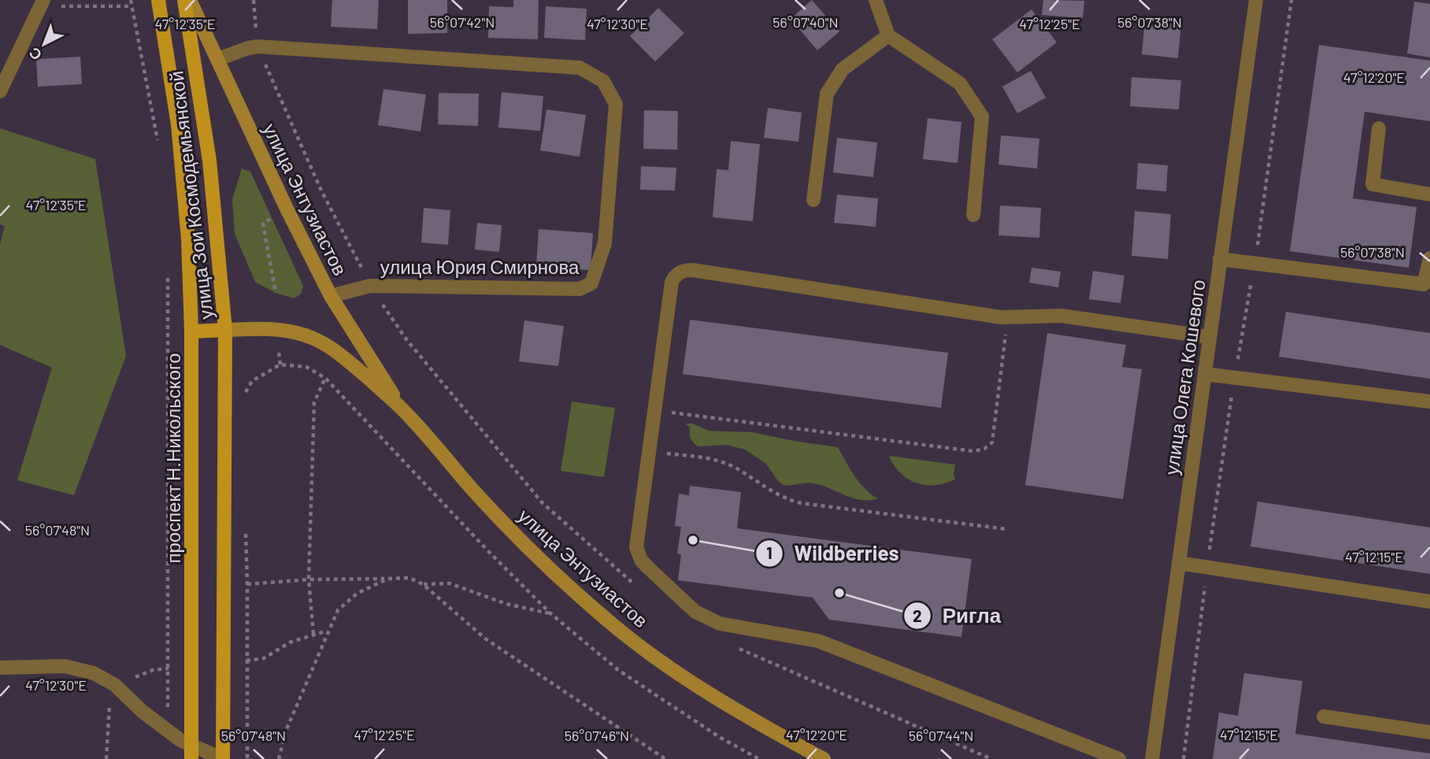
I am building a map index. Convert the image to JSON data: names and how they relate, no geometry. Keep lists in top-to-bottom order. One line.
{"streets":{"main road":["улица Зои Космодемьянской","улица Энтузиастов","проспект Н.Никольского"],"street":["улица Юрия Смирнова","улица Олега Кошевого"]},"crossings":[["улица Зои Космодемьянской","улица Энтузиастов"],["улица Зои Космодемьянской","проспект Н.Никольского"],["улица Энтузиастов","улица Юрия Смирнова"]],"places":["Wildberries","Ригла"],"north":"bottom left","coordinates":["56°07'40\"N","56°07'38\"N","56°07'42\"N","47°12'35\"E","47°12'30\"E","47°12'25\"E","47°12'20\"E","56°07'48\"N","47°12'15\"E","56°07'46\"N","56°07'44\"N"]}
